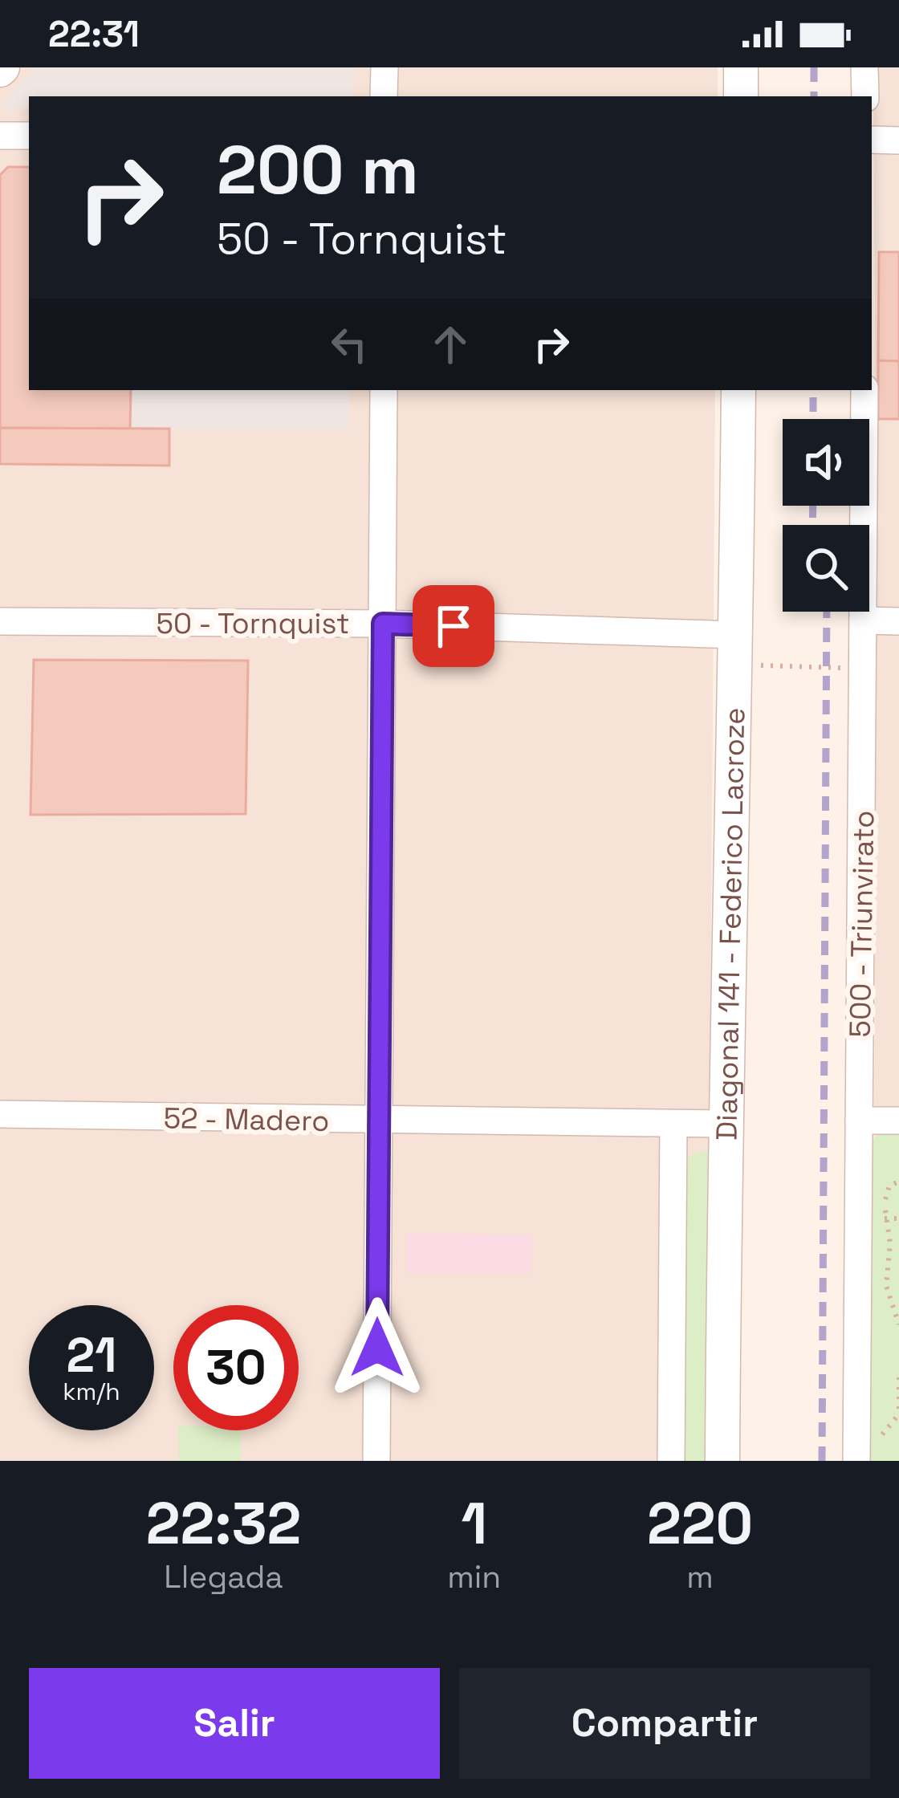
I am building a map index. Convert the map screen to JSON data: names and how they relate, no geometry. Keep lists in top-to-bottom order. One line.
{"streets":{"street":["50 - Tornquist","Diagonal 141 - Federico Lacroze","500 - Triunvirato","52 - Madero"]},"crossings":[["50 - Tornquist","Diagonal 141 - Federico Lacroze"],["Diagonal 141 - Federico Lacroze","52 - Madero"]],"page":{"status":"22:31","turn":["200 m","50 - Tornquist"],"speed":"21 km/h","limit":"30","eta":["22:32","Llegada","1","min","220","m"],"buttons":["Salir","Compartir"]}}
